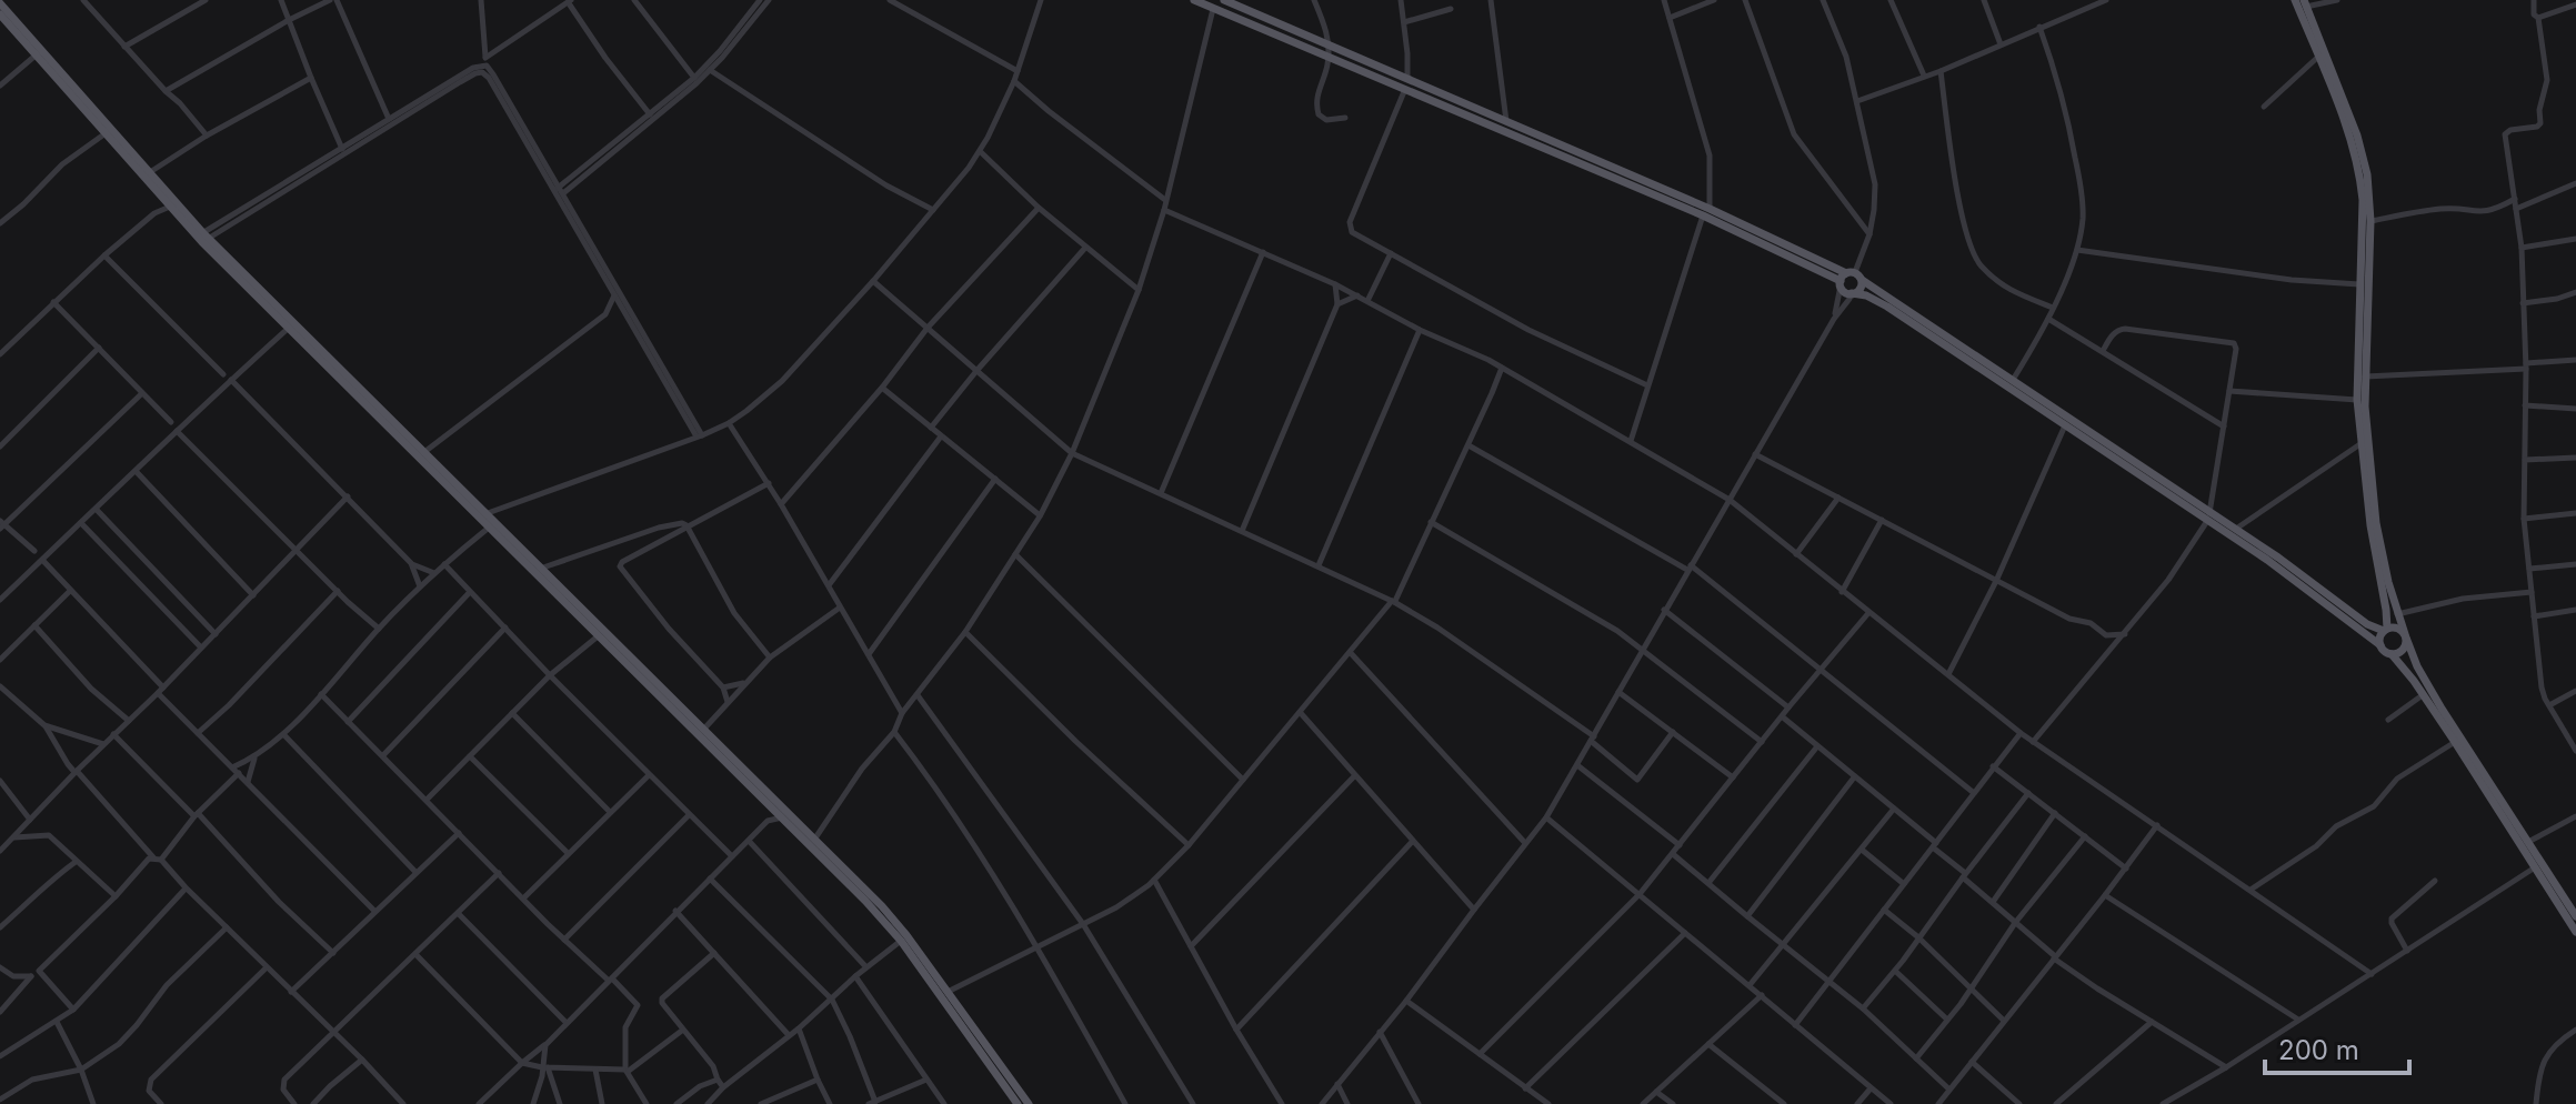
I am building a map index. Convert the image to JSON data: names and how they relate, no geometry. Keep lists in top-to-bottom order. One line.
{"scale_bar":"200 m"}
